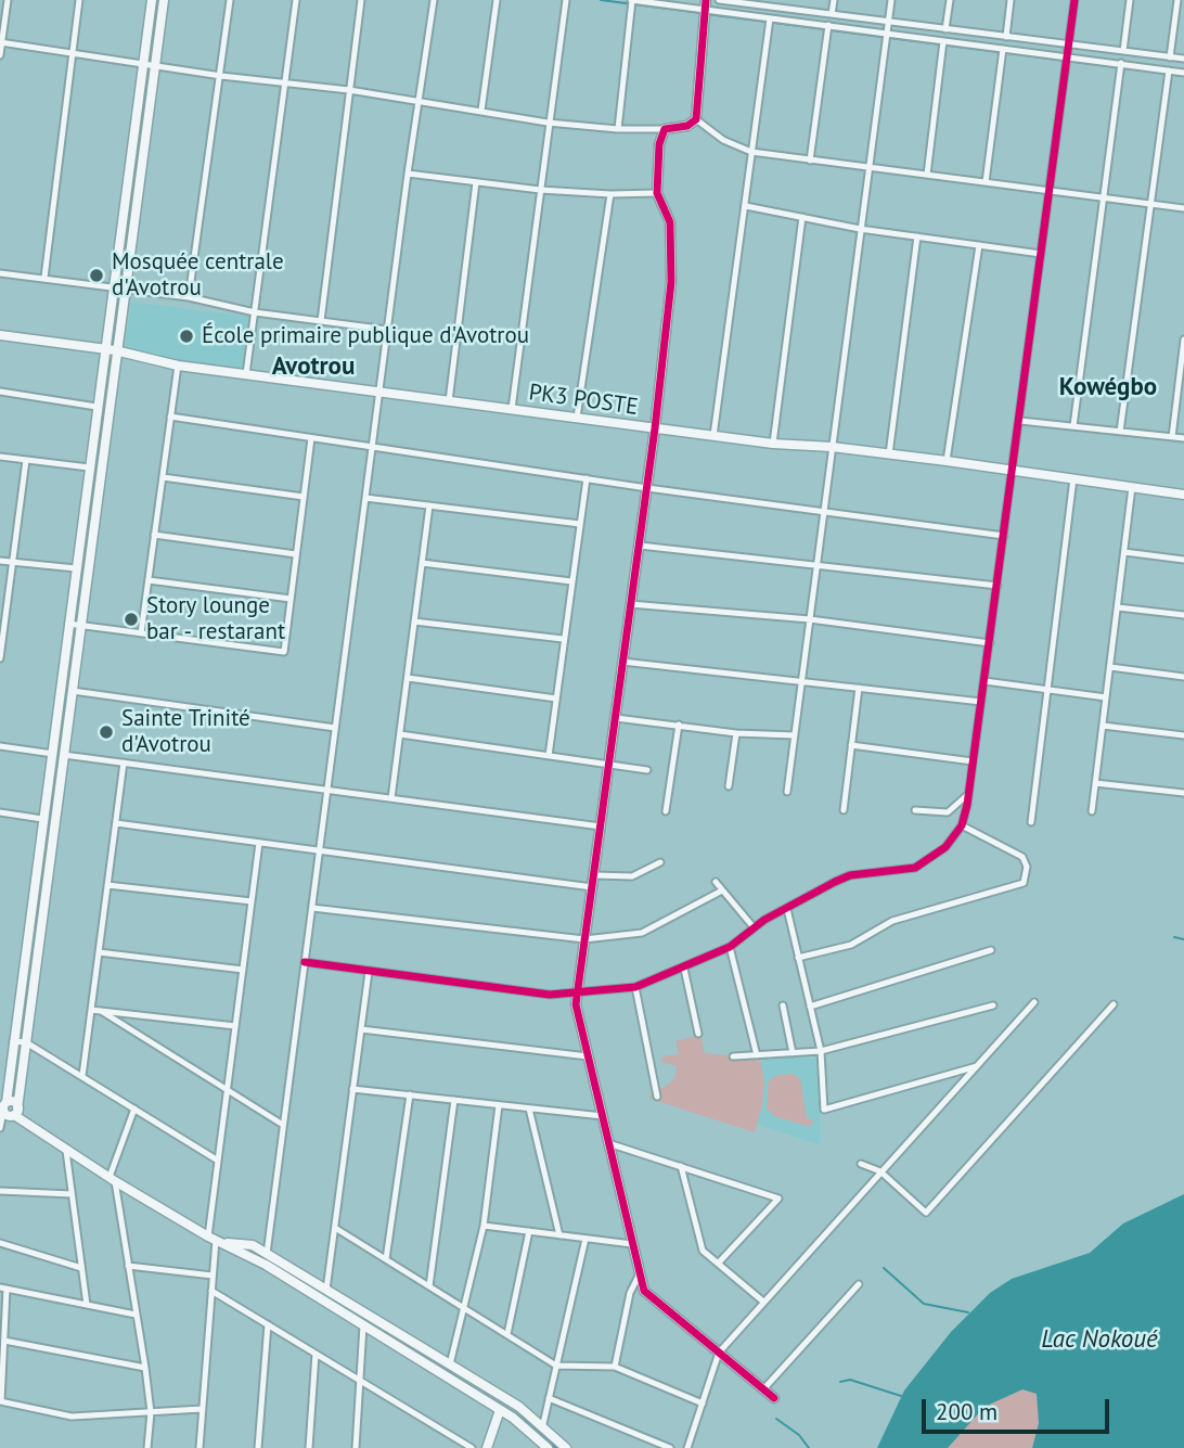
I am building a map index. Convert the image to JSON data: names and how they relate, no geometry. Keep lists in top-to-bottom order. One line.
{"streets":{"street":["PK3 POSTE"]},"districts":["Avotrou","Kowégbo"],"water":["Lac Nokoué"],"places":["Mosquée centrale d'Avotrou","École primaire publique d'Avotrou","Story lounge bar - restarant","Sainte Trinité d'Avotrou"],"scale_bar":"200 m"}
